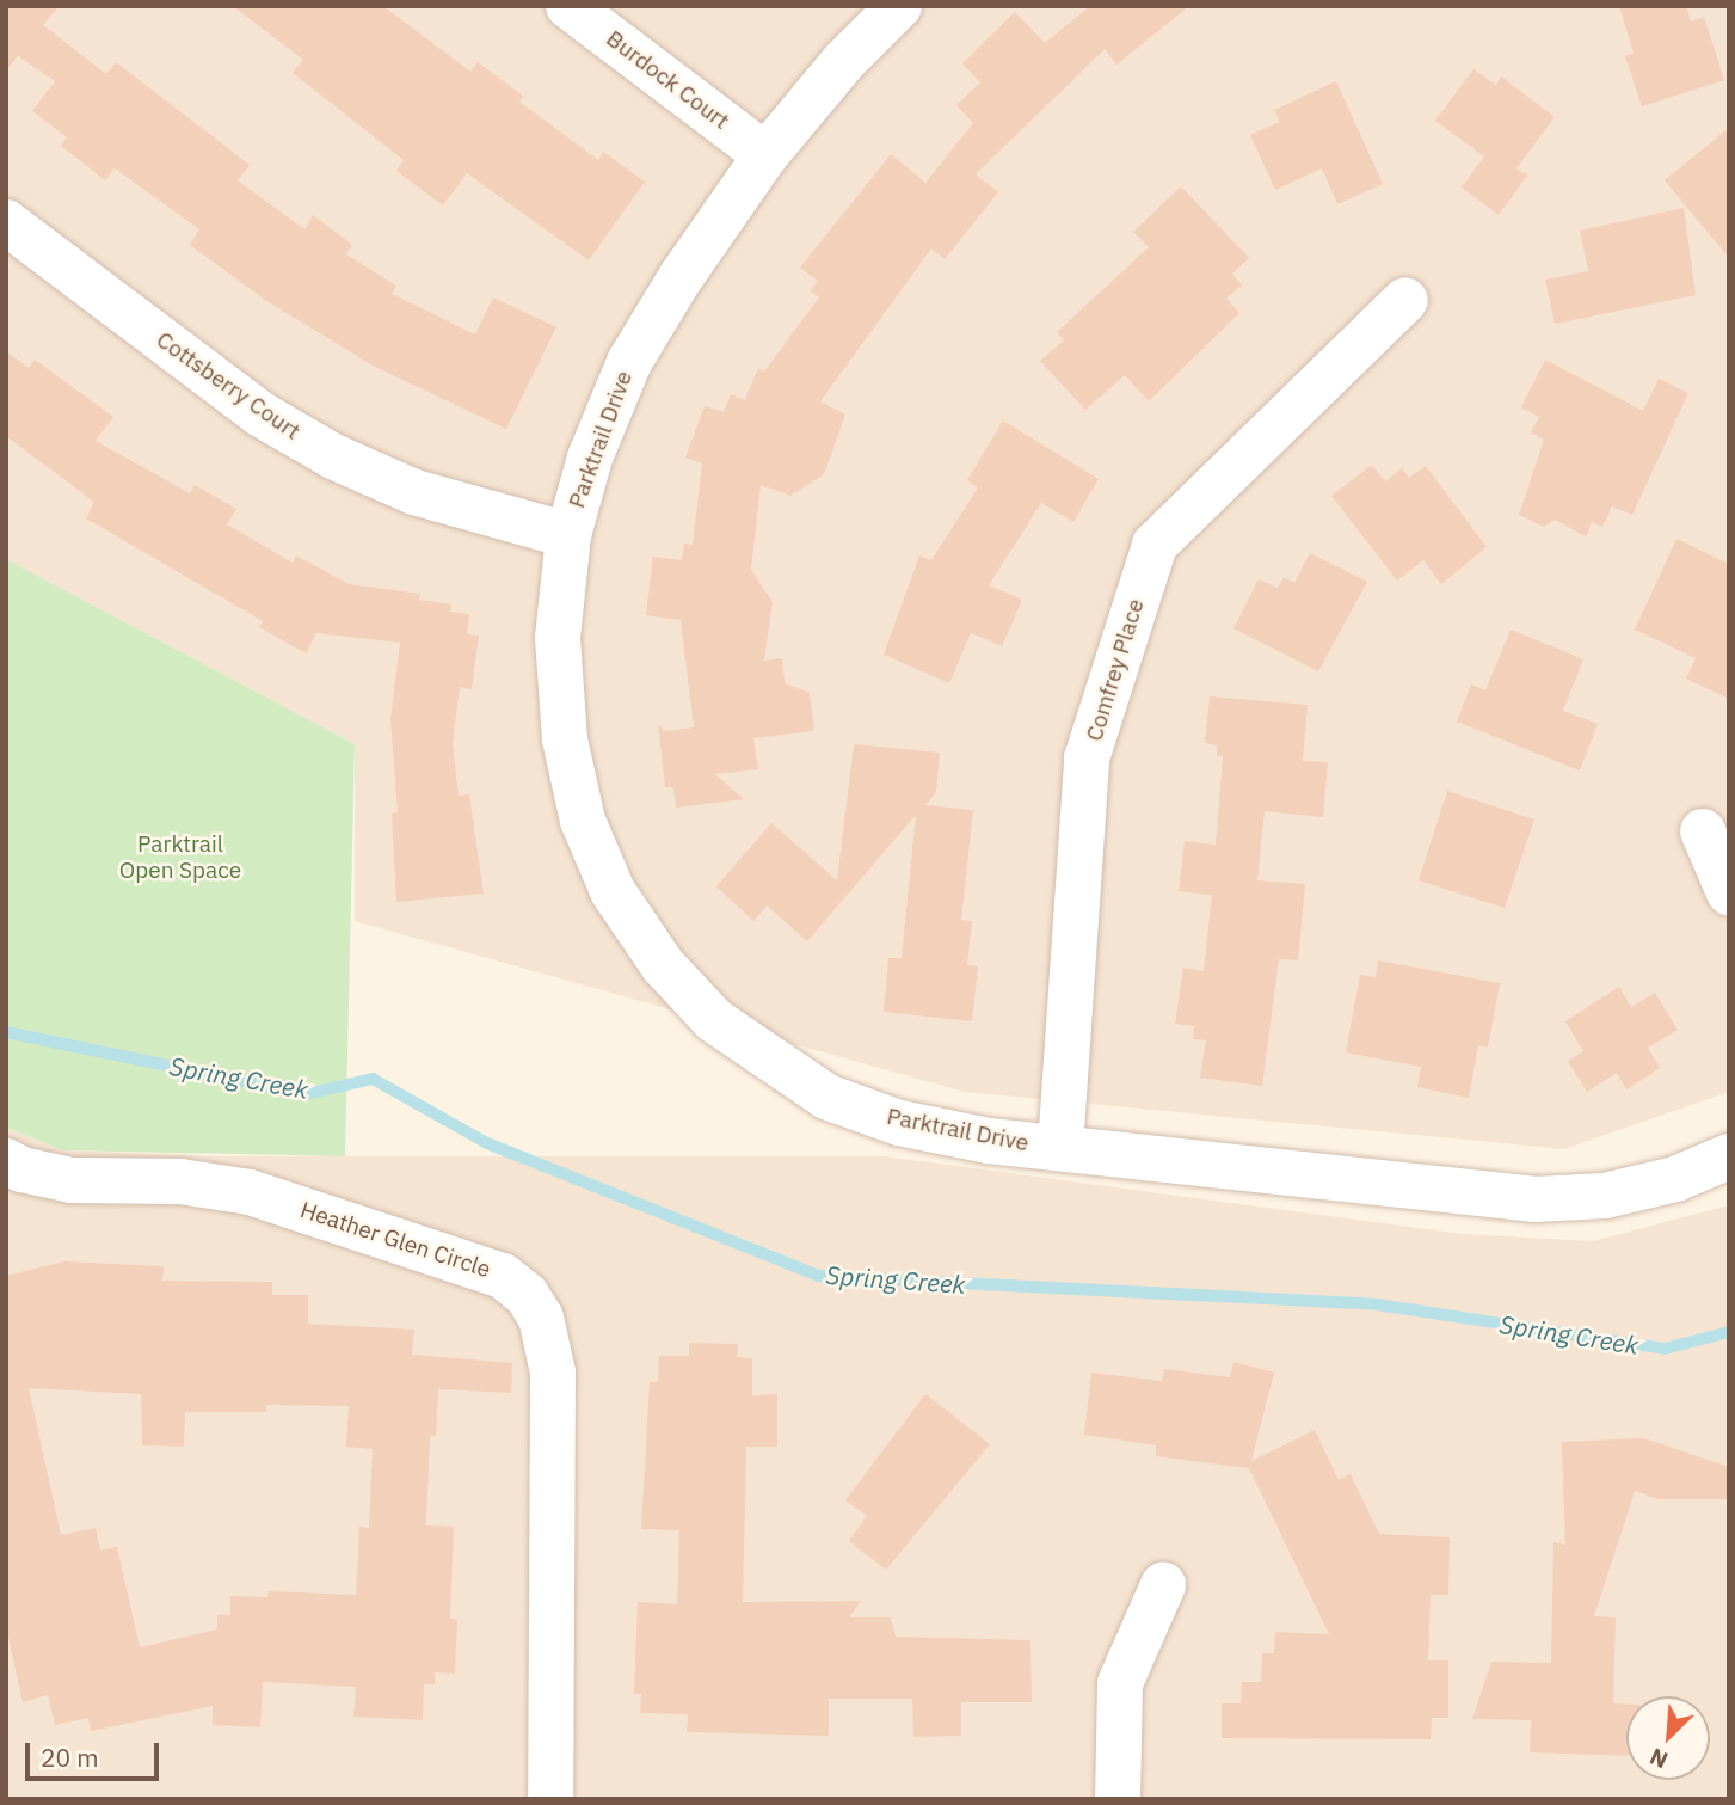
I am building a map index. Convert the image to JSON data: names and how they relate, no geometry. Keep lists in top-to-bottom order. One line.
{"streets":{"street":["Burdock Court","Cottsberry Court","Parktrail Drive","Comfrey Place","Heather Glen Circle"]},"crossings":[["Burdock Court","Parktrail Drive"],["Cottsberry Court","Parktrail Drive"],["Parktrail Drive","Comfrey Place"]],"water":["Spring Creek"],"parks":["Parktrail Open Space"],"scale_bar":"20 m","north":"bottom left"}
